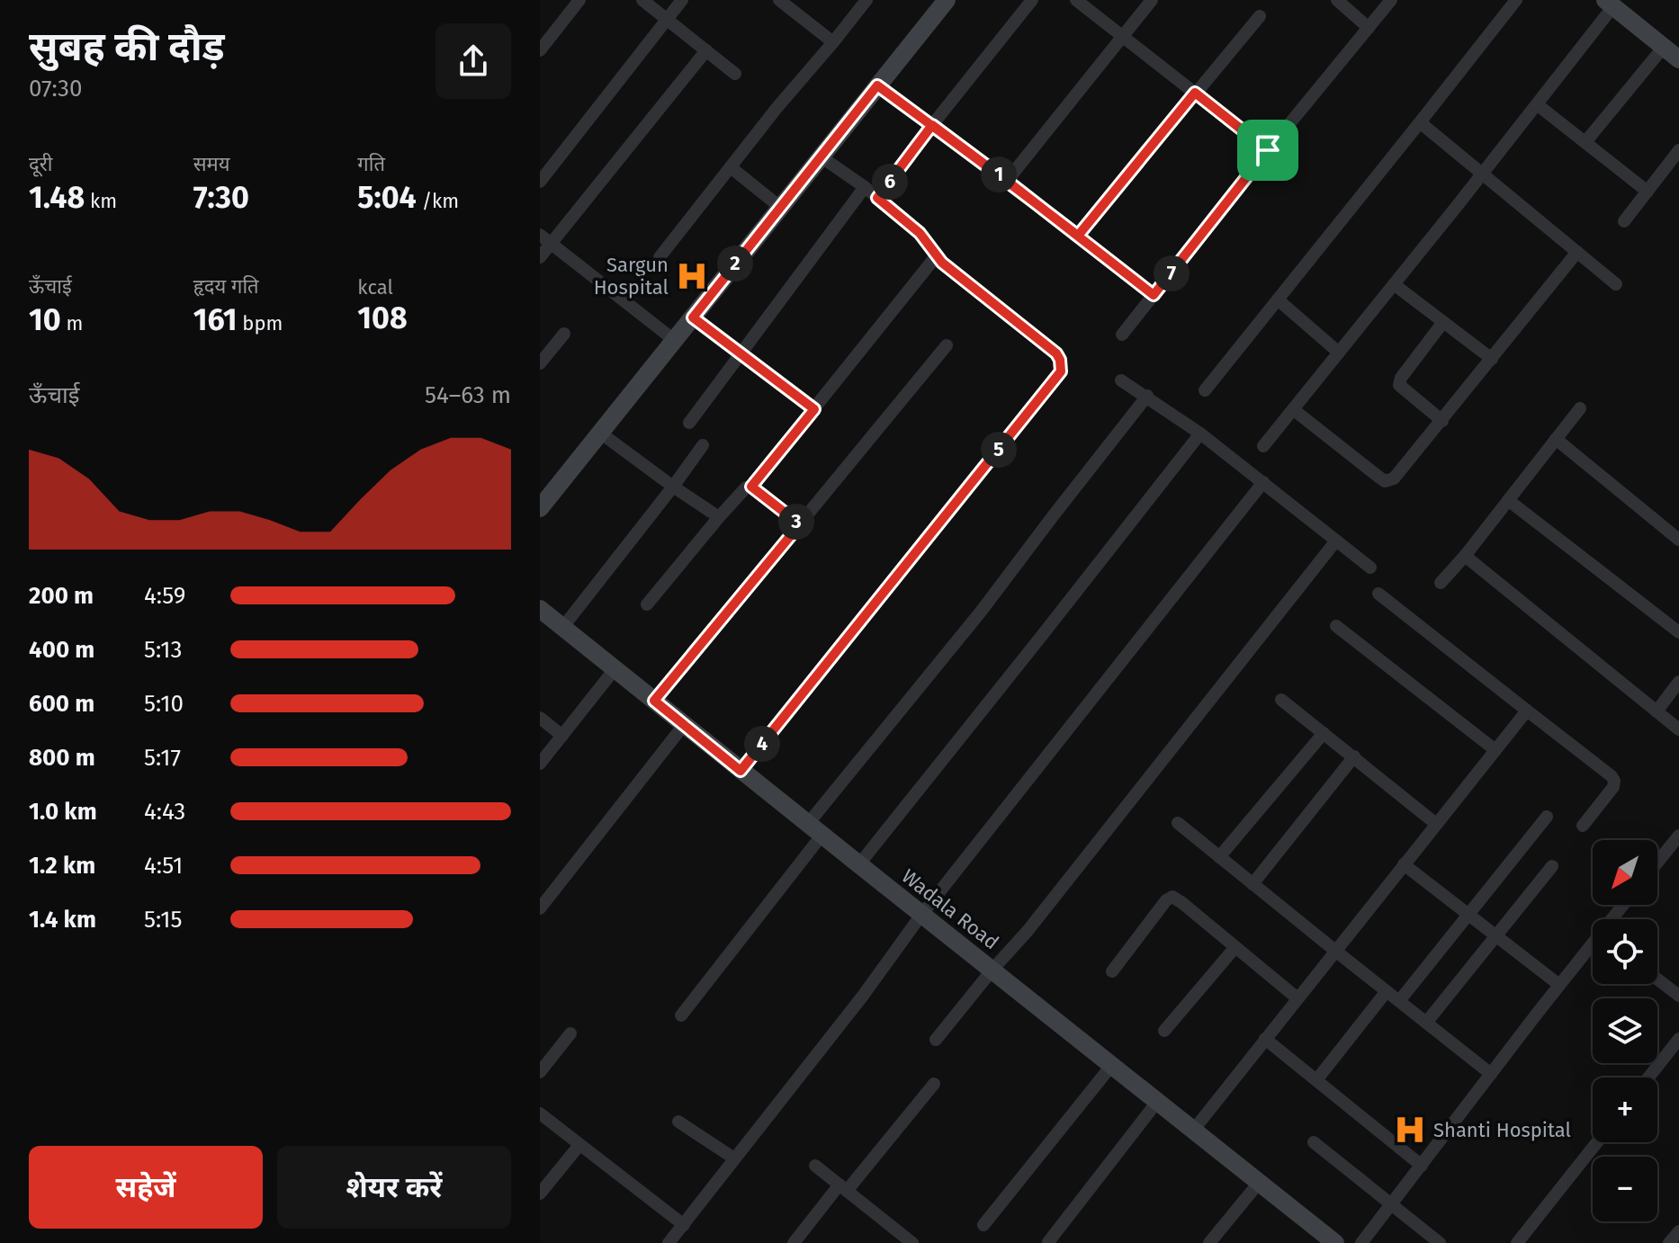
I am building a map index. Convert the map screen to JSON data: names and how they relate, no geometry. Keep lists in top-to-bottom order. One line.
{"streets":{"street":["Wadala Road"]},"places":{"hospital":["Sargun Hospital","Shanti Hospital"]},"north":"bottom left","page":{"heading":["सुबह की दौड़","07:30"],"stats":[["दूरी","1.48 km"],["समय","7:30"],["गति","5:04 /km"],["ऊँचाई","10 m"],["हृदय गति","161 bpm"],["kcal","108"]],"pins":["1","6","2","7","5","3","4"],"chart":["ऊँचाई","54–63 m"],"list":[{"name":"200 m","note":"4:59"},{"name":"400 m","note":"5:13"},{"name":"600 m","note":"5:10"},{"name":"800 m","note":"5:17"},{"name":"1.0 km","note":"4:43"},{"name":"1.2 km","note":"4:51"},{"name":"1.4 km","note":"5:15"}],"map_buttons":["+","−"],"buttons":["सहेजें","शेयर करें"]}}
